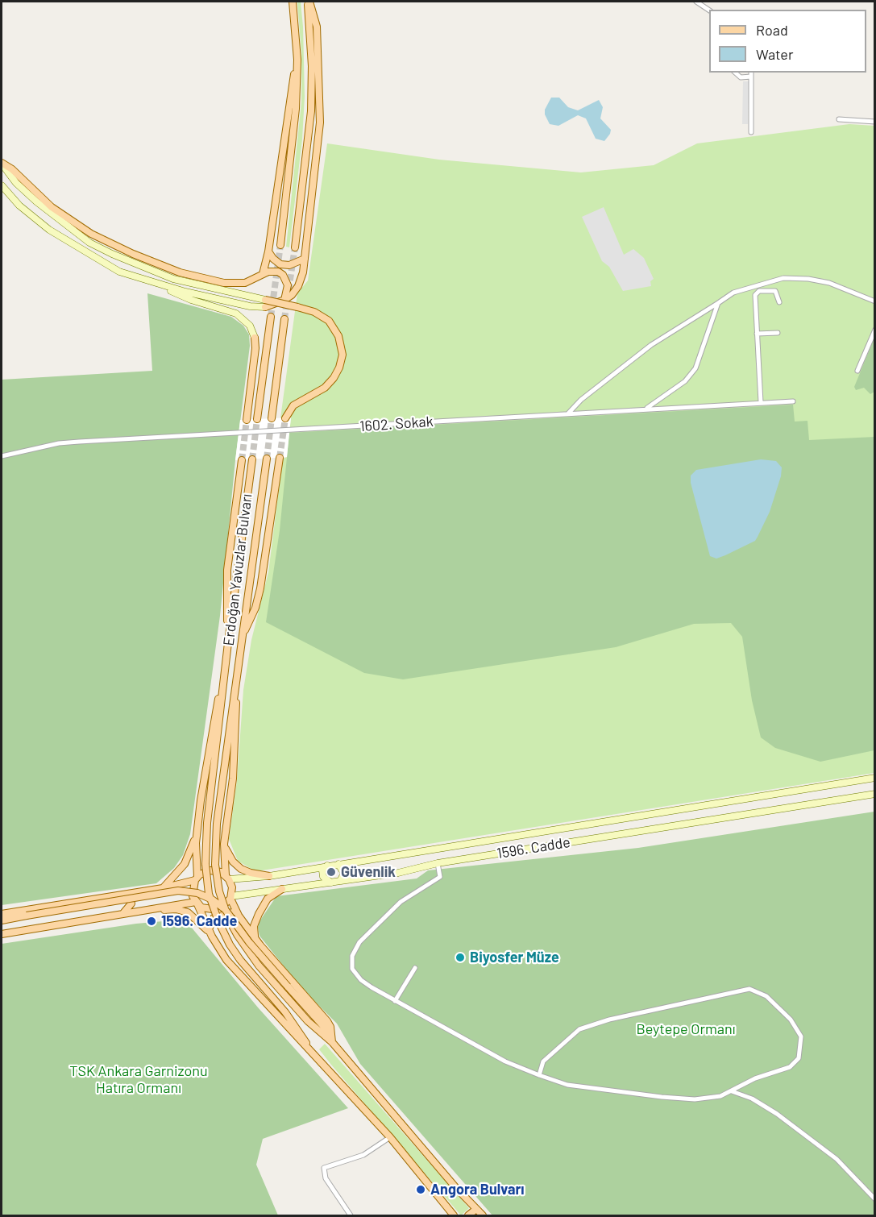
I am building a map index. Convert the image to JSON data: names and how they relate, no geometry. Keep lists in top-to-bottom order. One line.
{"streets":{"main road":["Erdoğan Yavuzlar Bulvarı","1596. Cadde"],"street":["1602. Sokak"]},"crossings":[["Erdoğan Yavuzlar Bulvarı","1596. Cadde"]],"parks":["Beytepe Ormanı","TSK Ankara Garnizonu Hatıra Ormanı"],"places":["Güvenlik","1596. Cadde","Biyosfer Müze","Angora Bulvarı"],"legend":["Road","Water"]}
